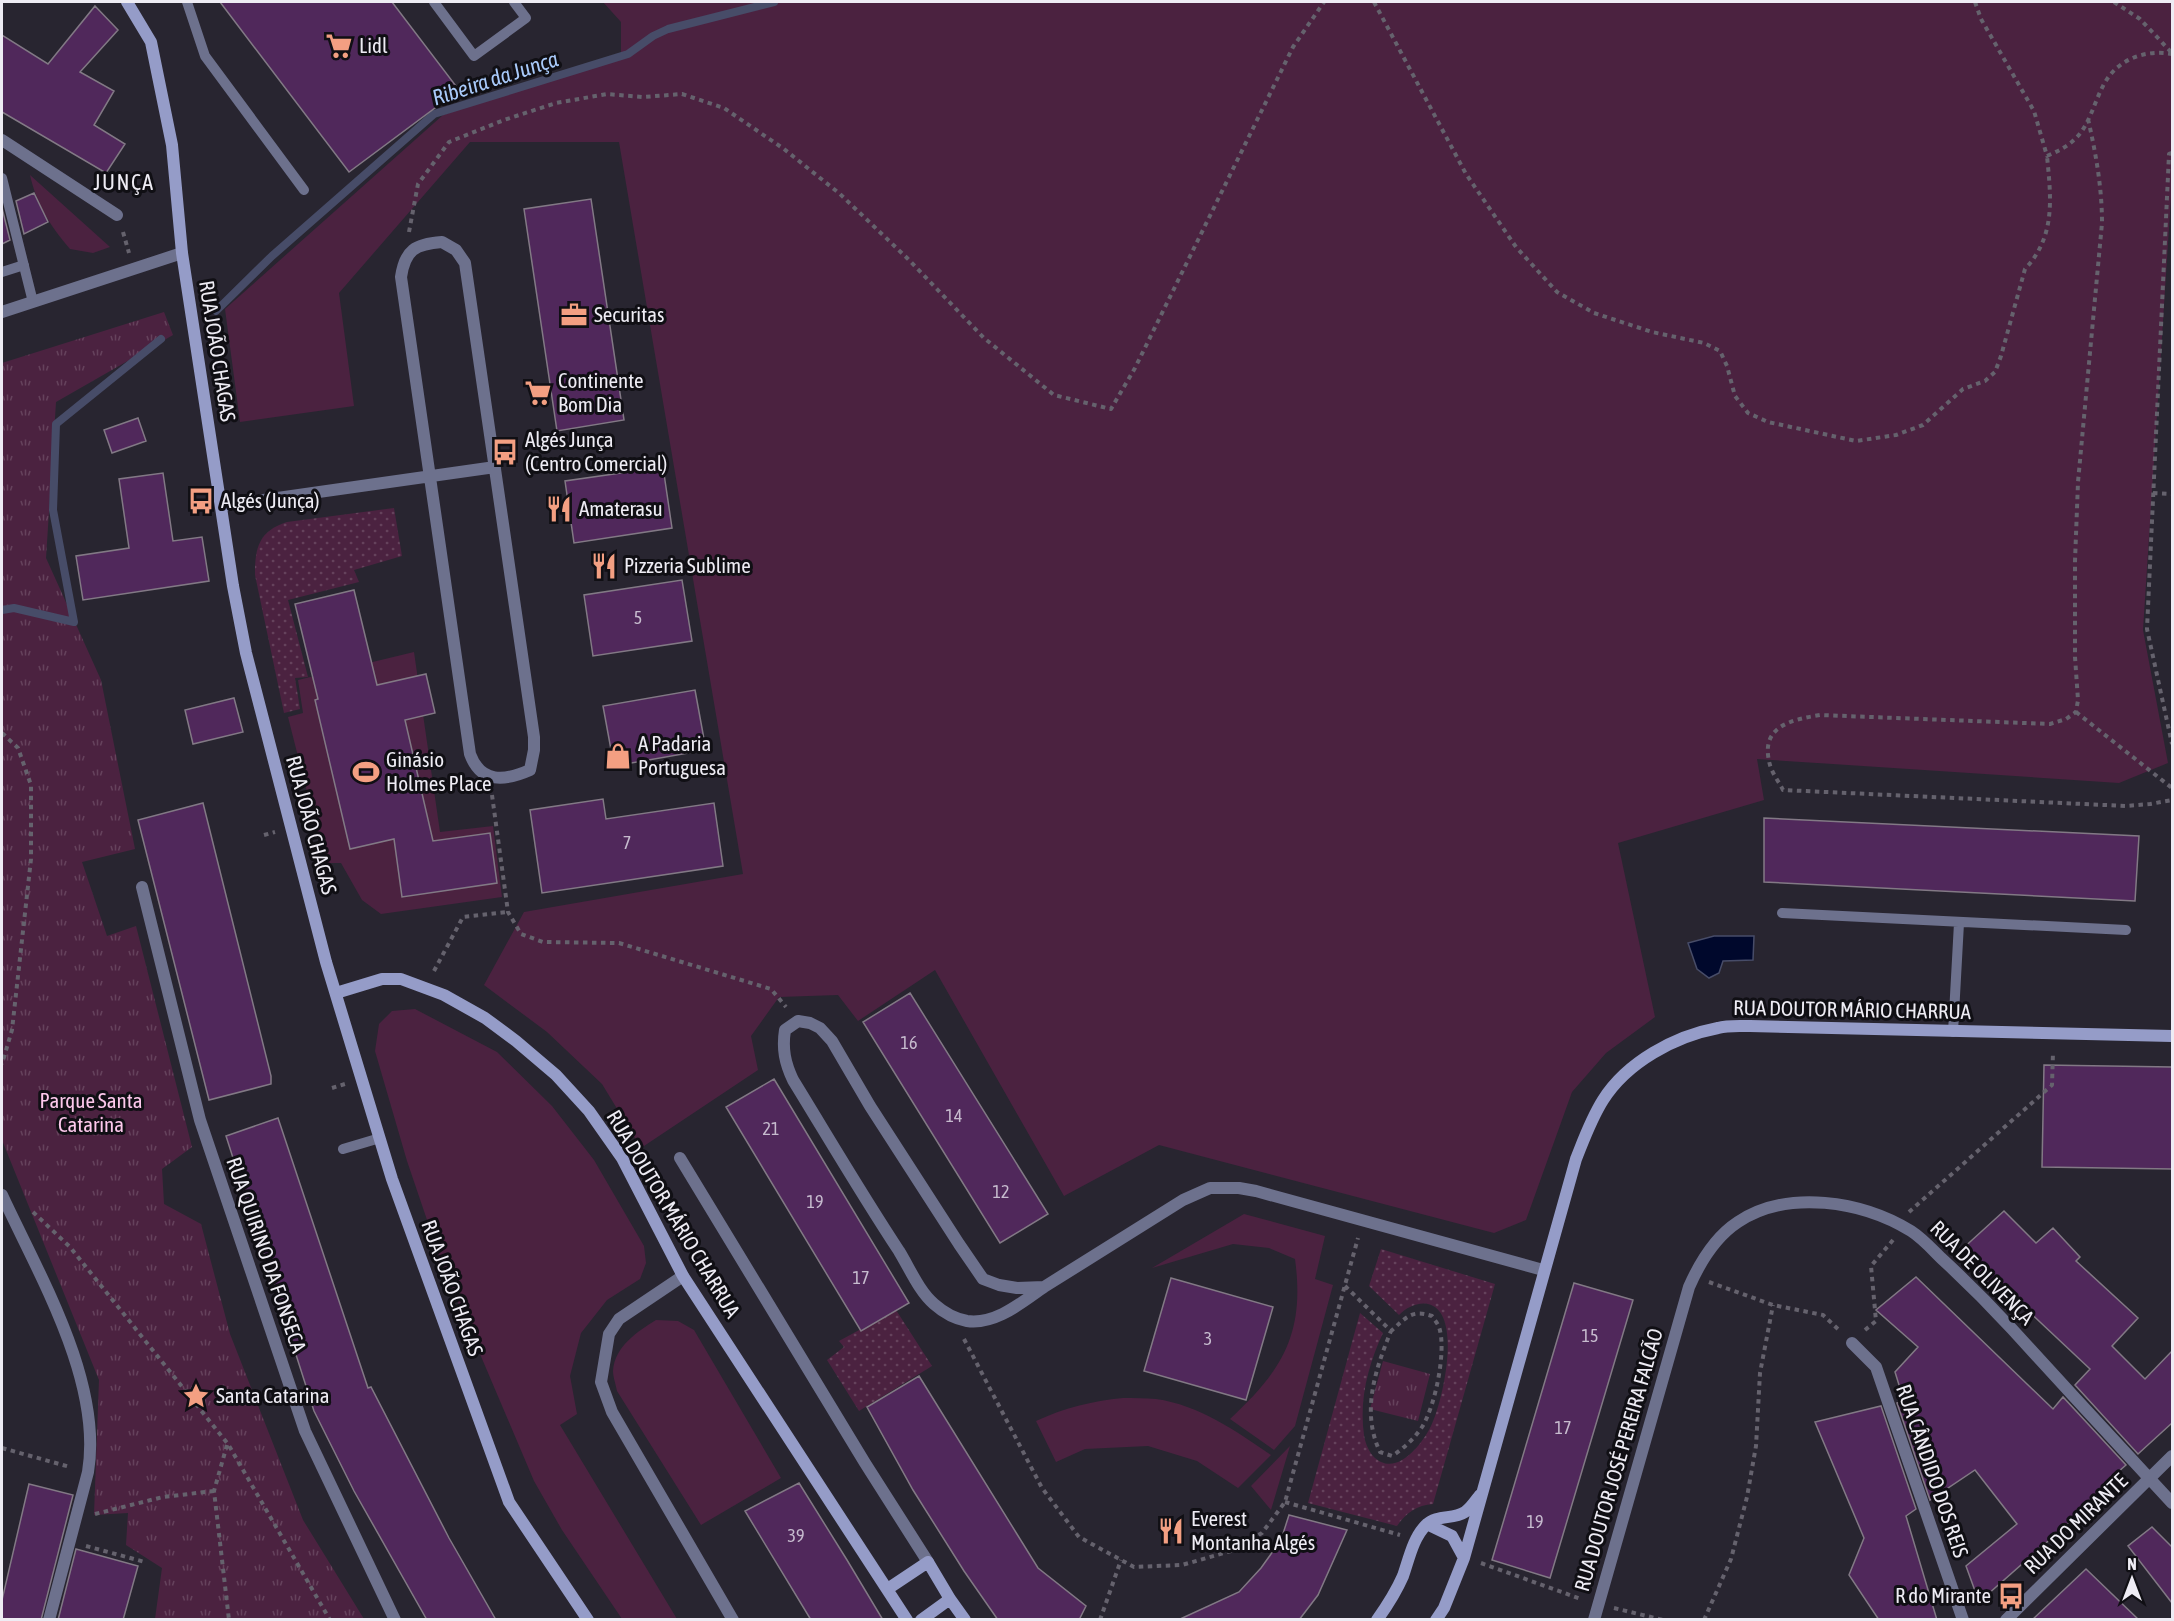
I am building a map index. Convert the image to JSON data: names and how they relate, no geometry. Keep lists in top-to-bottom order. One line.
{"streets":{"street":["RUA JOÃO CHAGAS","RUA DOUTOR MÁRIO CHARRUA","RUA QUIRINO DA FONSECA","RUA DE OLIVENÇA","RUA DOUTOR JOSÉ PEREIRA FALCÃO","RUA CÂNDIDO DOS REIS","RUA DO MIRANTE"]},"crossings":[["RUA JOÃO CHAGAS","RUA DOUTOR MÁRIO CHARRUA"],["RUA DE OLIVENÇA","RUA DOUTOR JOSÉ PEREIRA FALCÃO"],["RUA DE OLIVENÇA","RUA DO MIRANTE"]],"districts":["JUNÇA"],"water":["Ribeira da Junça"],"parks":["Parque Santa Catarina"],"places":{"supermarket":["Lidl","Continente Bom Dia"],"office":["Securitas"],"bus stop":["Algés Junça (Centro Comercial)","Algés (Junça)","R do Mirante"],"restaurant":["Amaterasu","Pizzeria Sublime","Everest Montanha Algés"],"shop":["A Padaria Portuguesa"],"sports":["Ginásio Holmes Place"],"place":["Santa Catarina"]},"house_numbers":["5","7","16","14","21","12","19","17","15","3","17","19","39"],"north":"top"}
